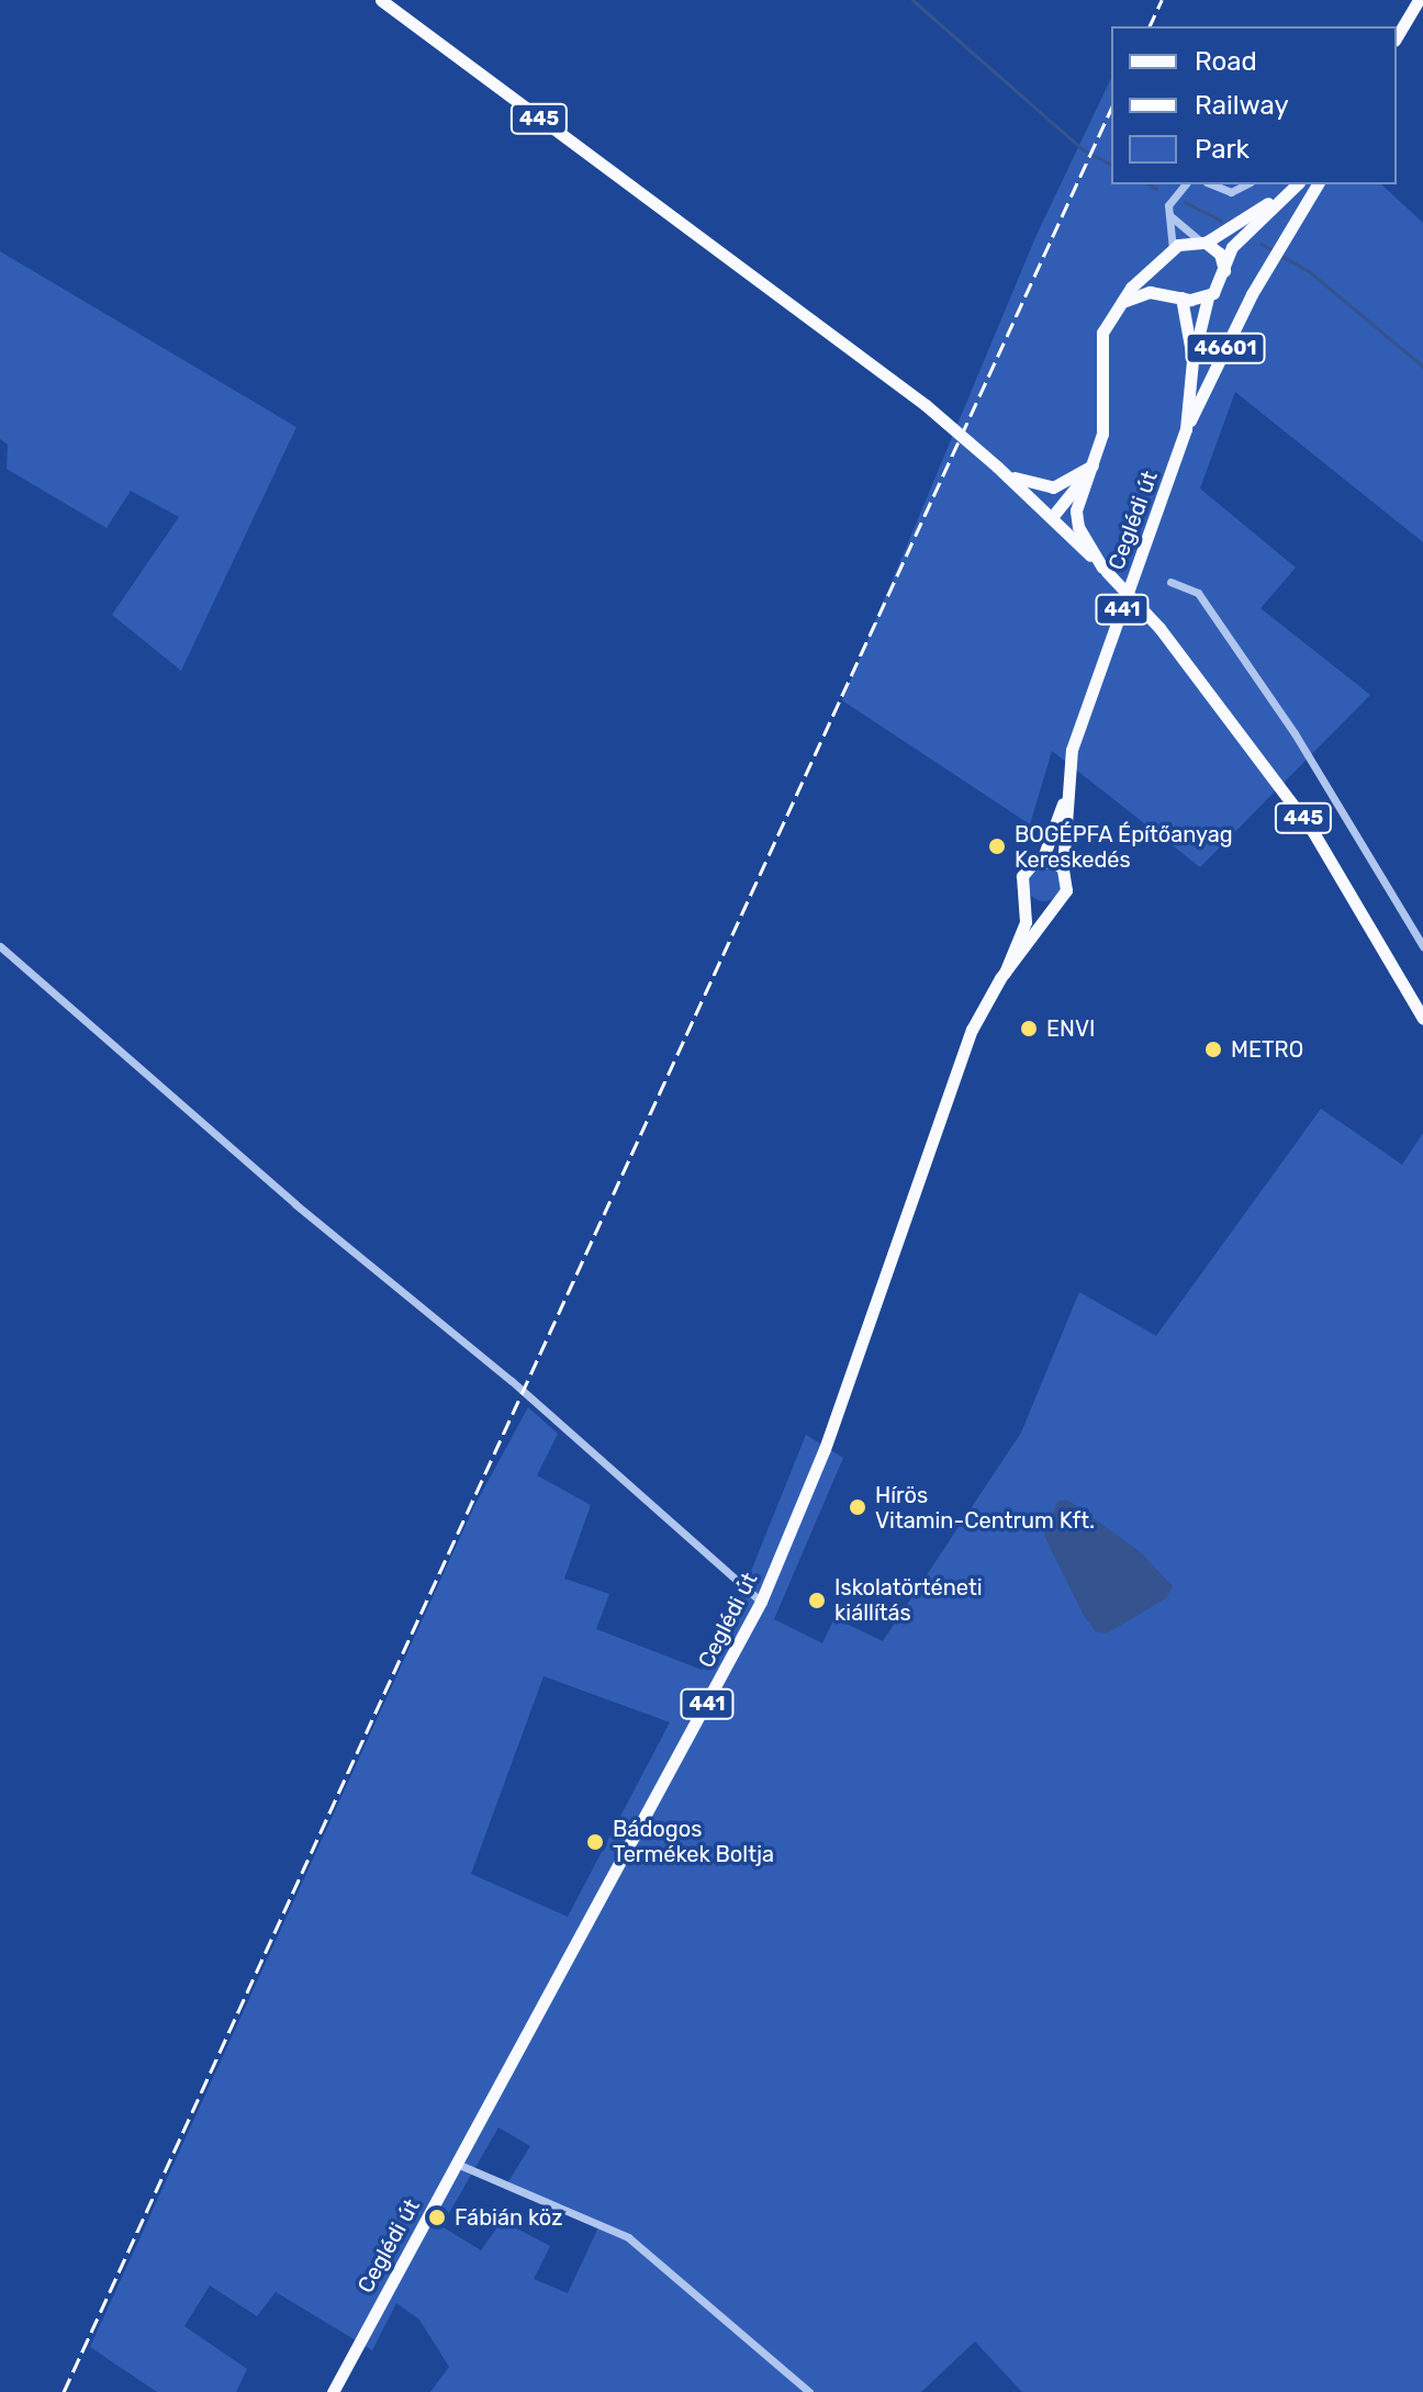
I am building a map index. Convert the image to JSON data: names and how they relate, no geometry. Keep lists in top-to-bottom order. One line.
{"streets":{"main road":["445","46601","Ceglédi út","441"]},"crossings":[["46601","Ceglédi út"],["Ceglédi út","441"]],"places":["BOGÉPFA Építőanyag Kereskedés","ENVI","METRO","Hírös Vitamin-Centrum Kft.","Iskolatörténeti kiállítás","Bádogos Termékek Boltja","Fábián köz"],"legend":["Road","Railway","Park"]}
